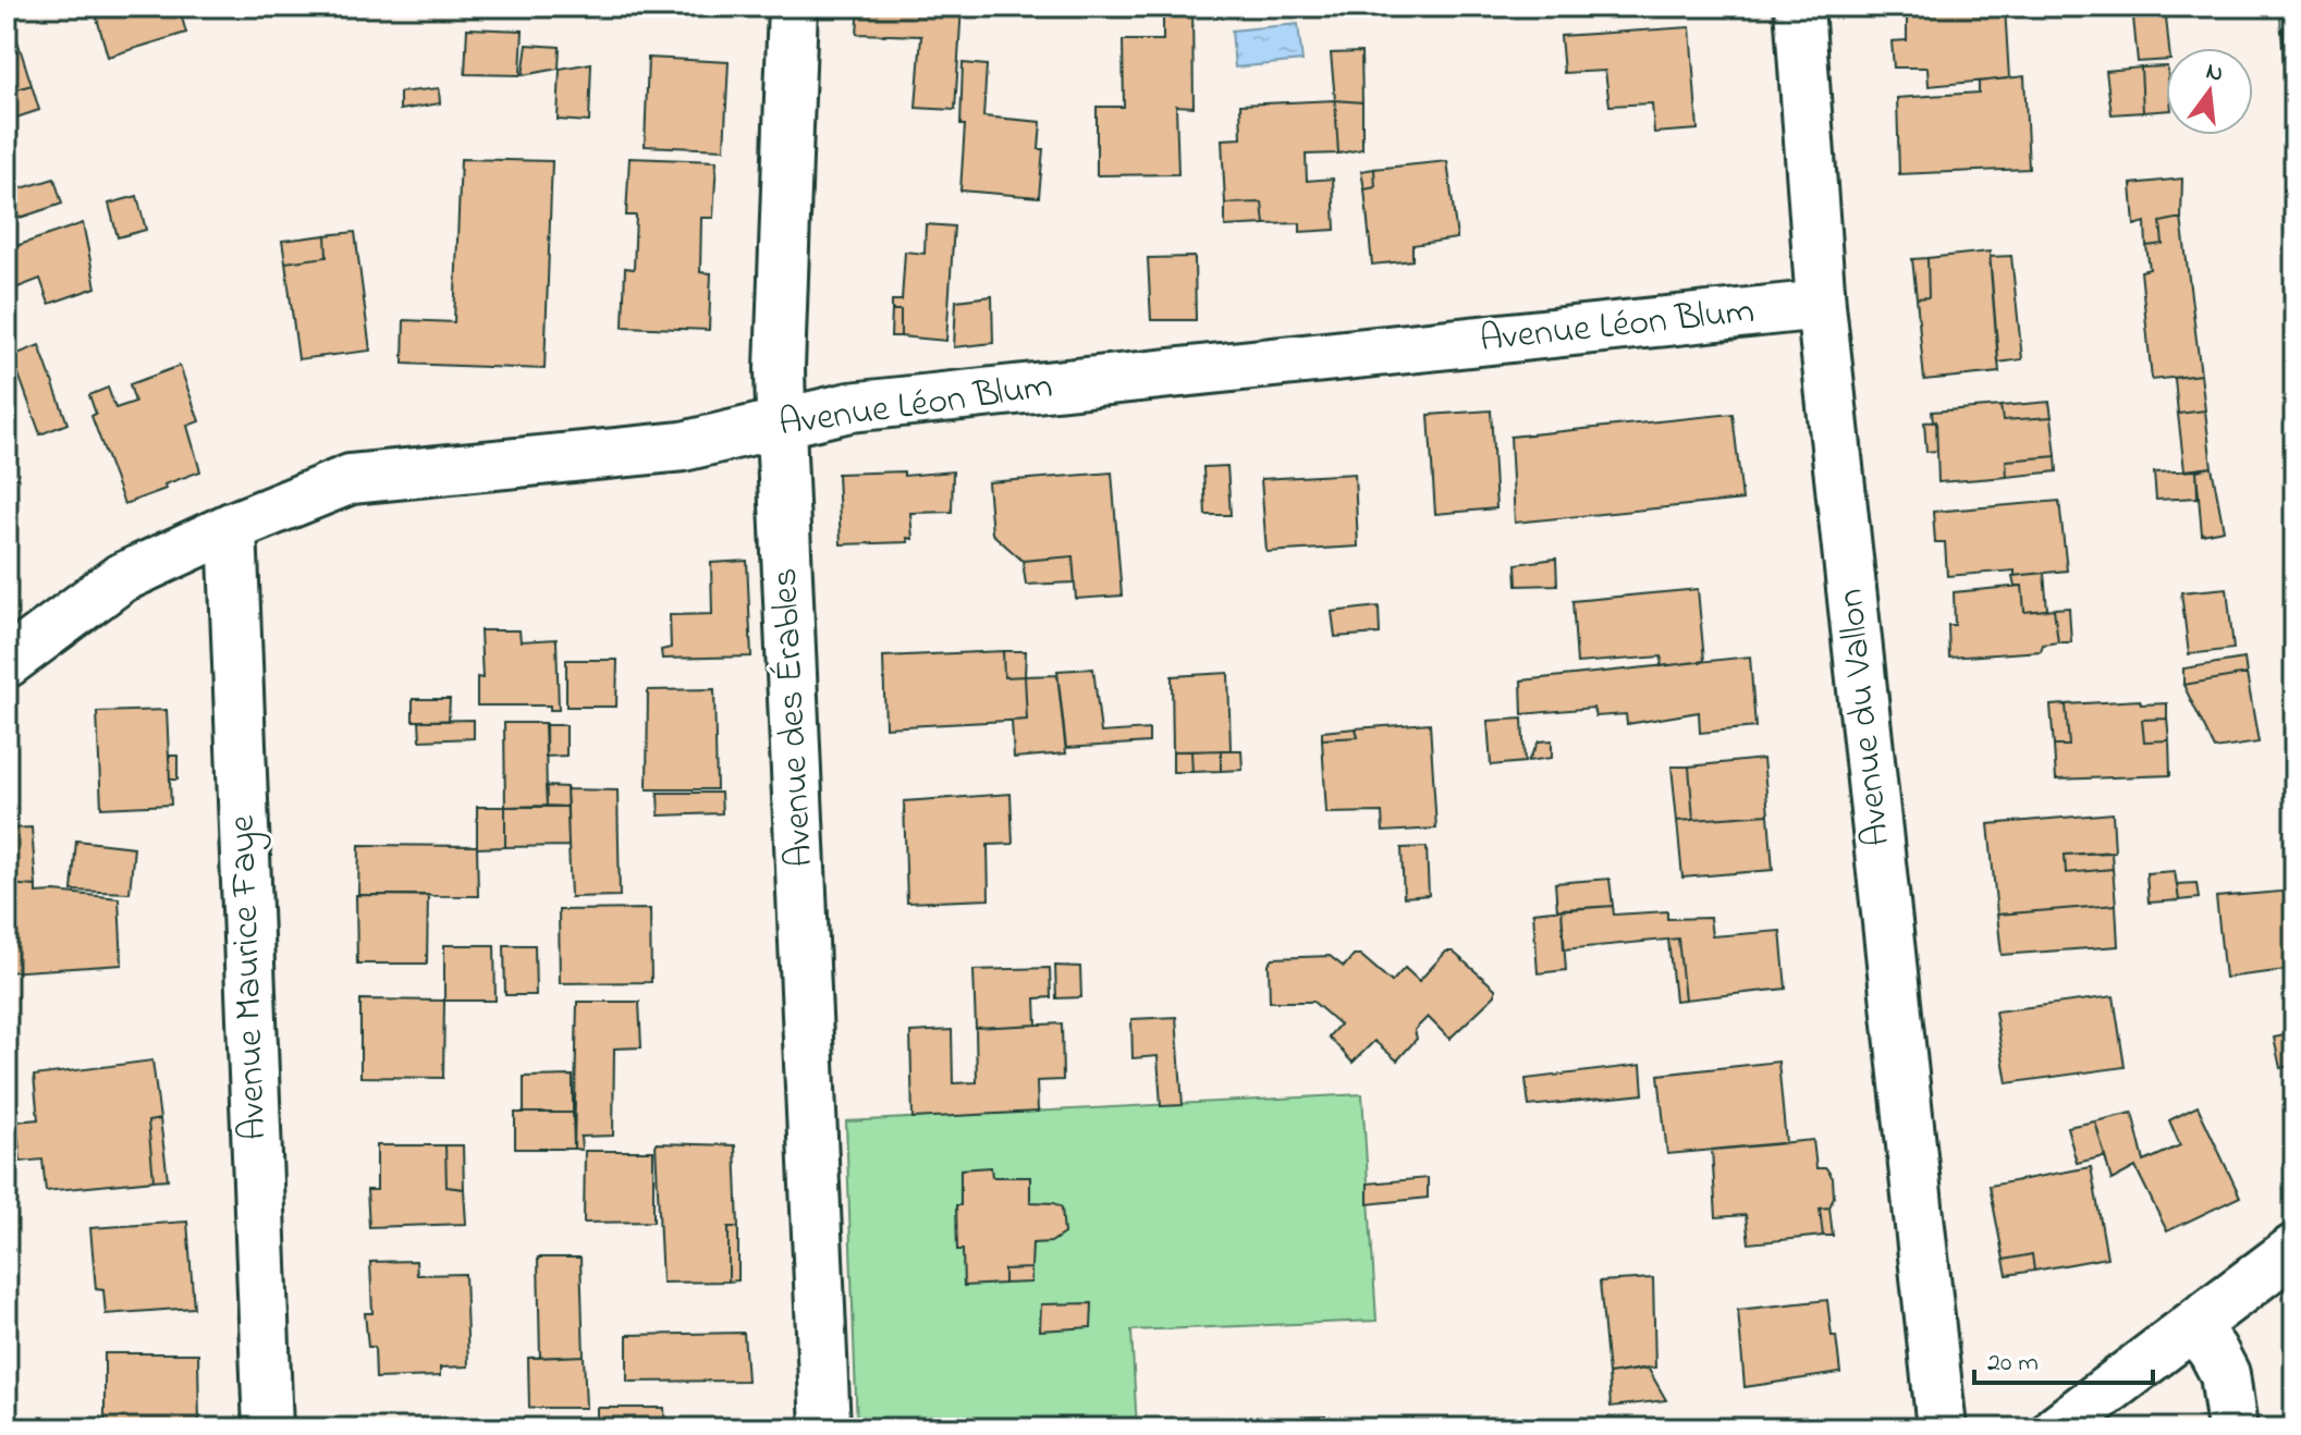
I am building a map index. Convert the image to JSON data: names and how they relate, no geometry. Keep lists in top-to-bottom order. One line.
{"streets":{"street":["Avenue Léon Blum","Avenue des Érables","Avenue du Vallon","Avenue Maurice Faye"]},"crossings":[["Avenue Léon Blum","Avenue des Érables"],["Avenue Léon Blum","Avenue du Vallon"],["Avenue Léon Blum","Avenue Maurice Faye"]],"scale_bar":"20 m","north":"top"}
